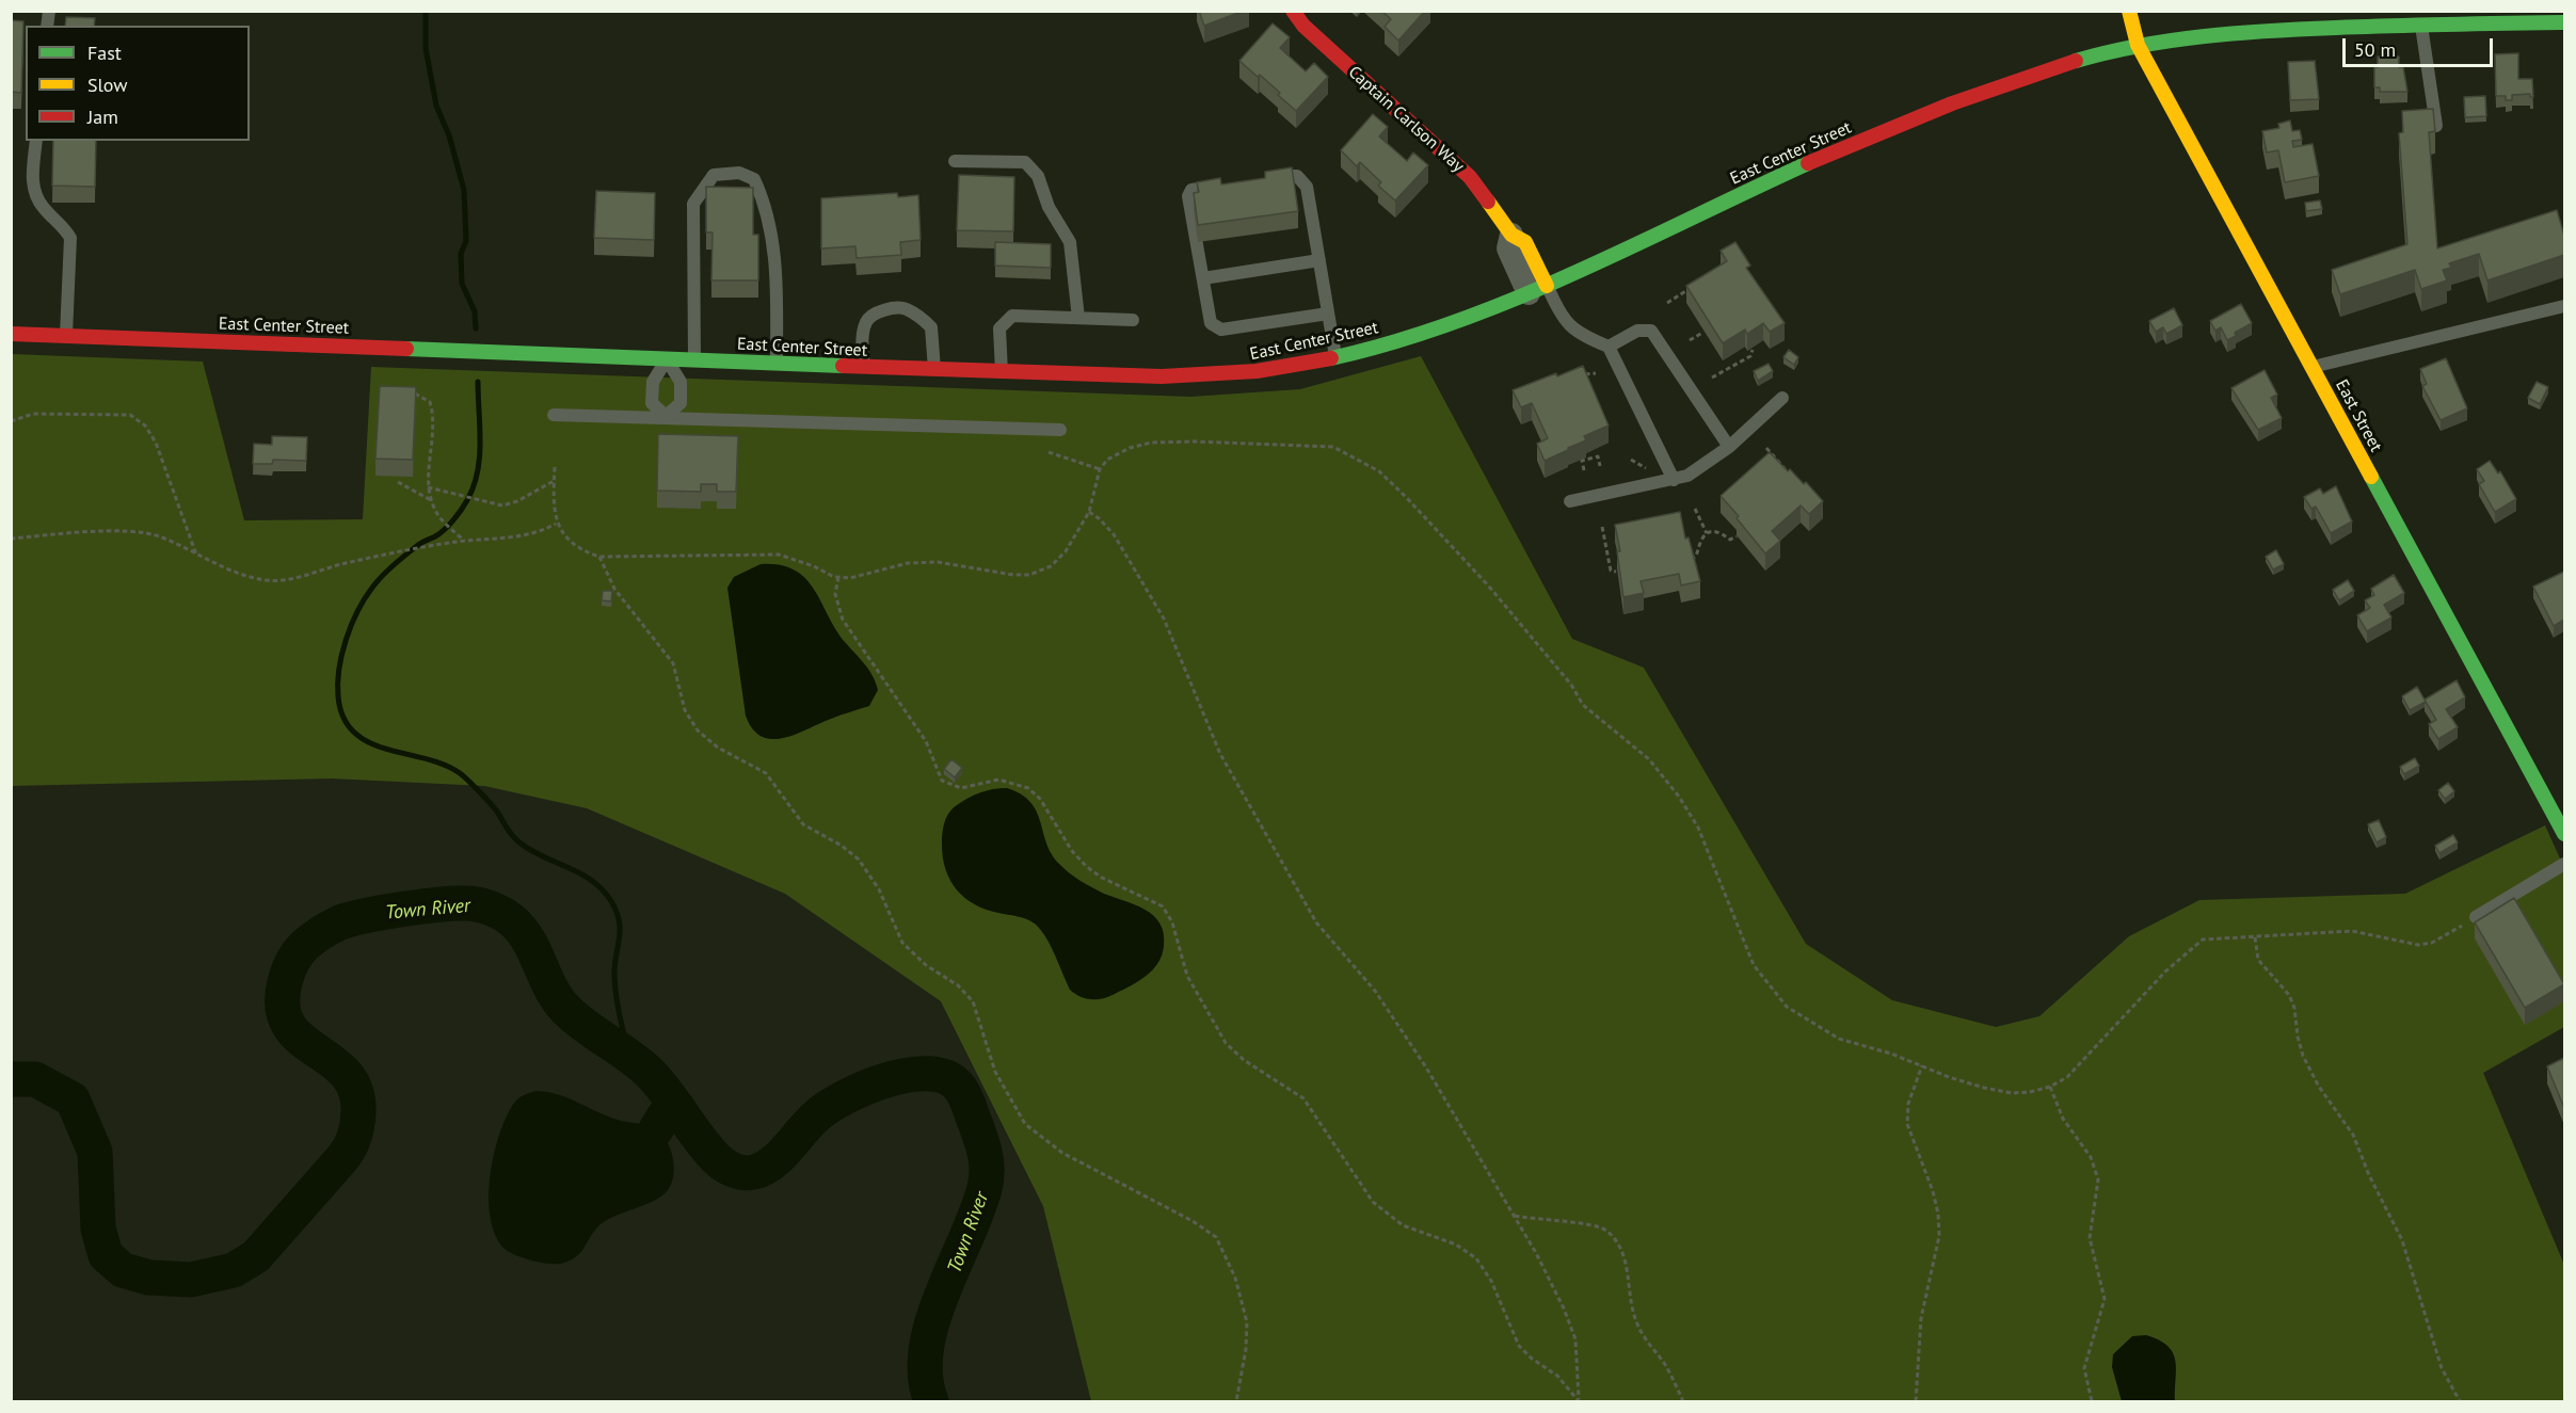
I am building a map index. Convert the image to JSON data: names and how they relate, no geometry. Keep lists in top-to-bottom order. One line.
{"streets":{"main road":["Captain Carlson Way","East Center Street","East Street"]},"crossings":[["Captain Carlson Way","East Center Street"],["East Center Street","East Street"]],"water":["Town River"],"legend":["Fast","Slow","Jam"],"scale_bar":"50 m"}
